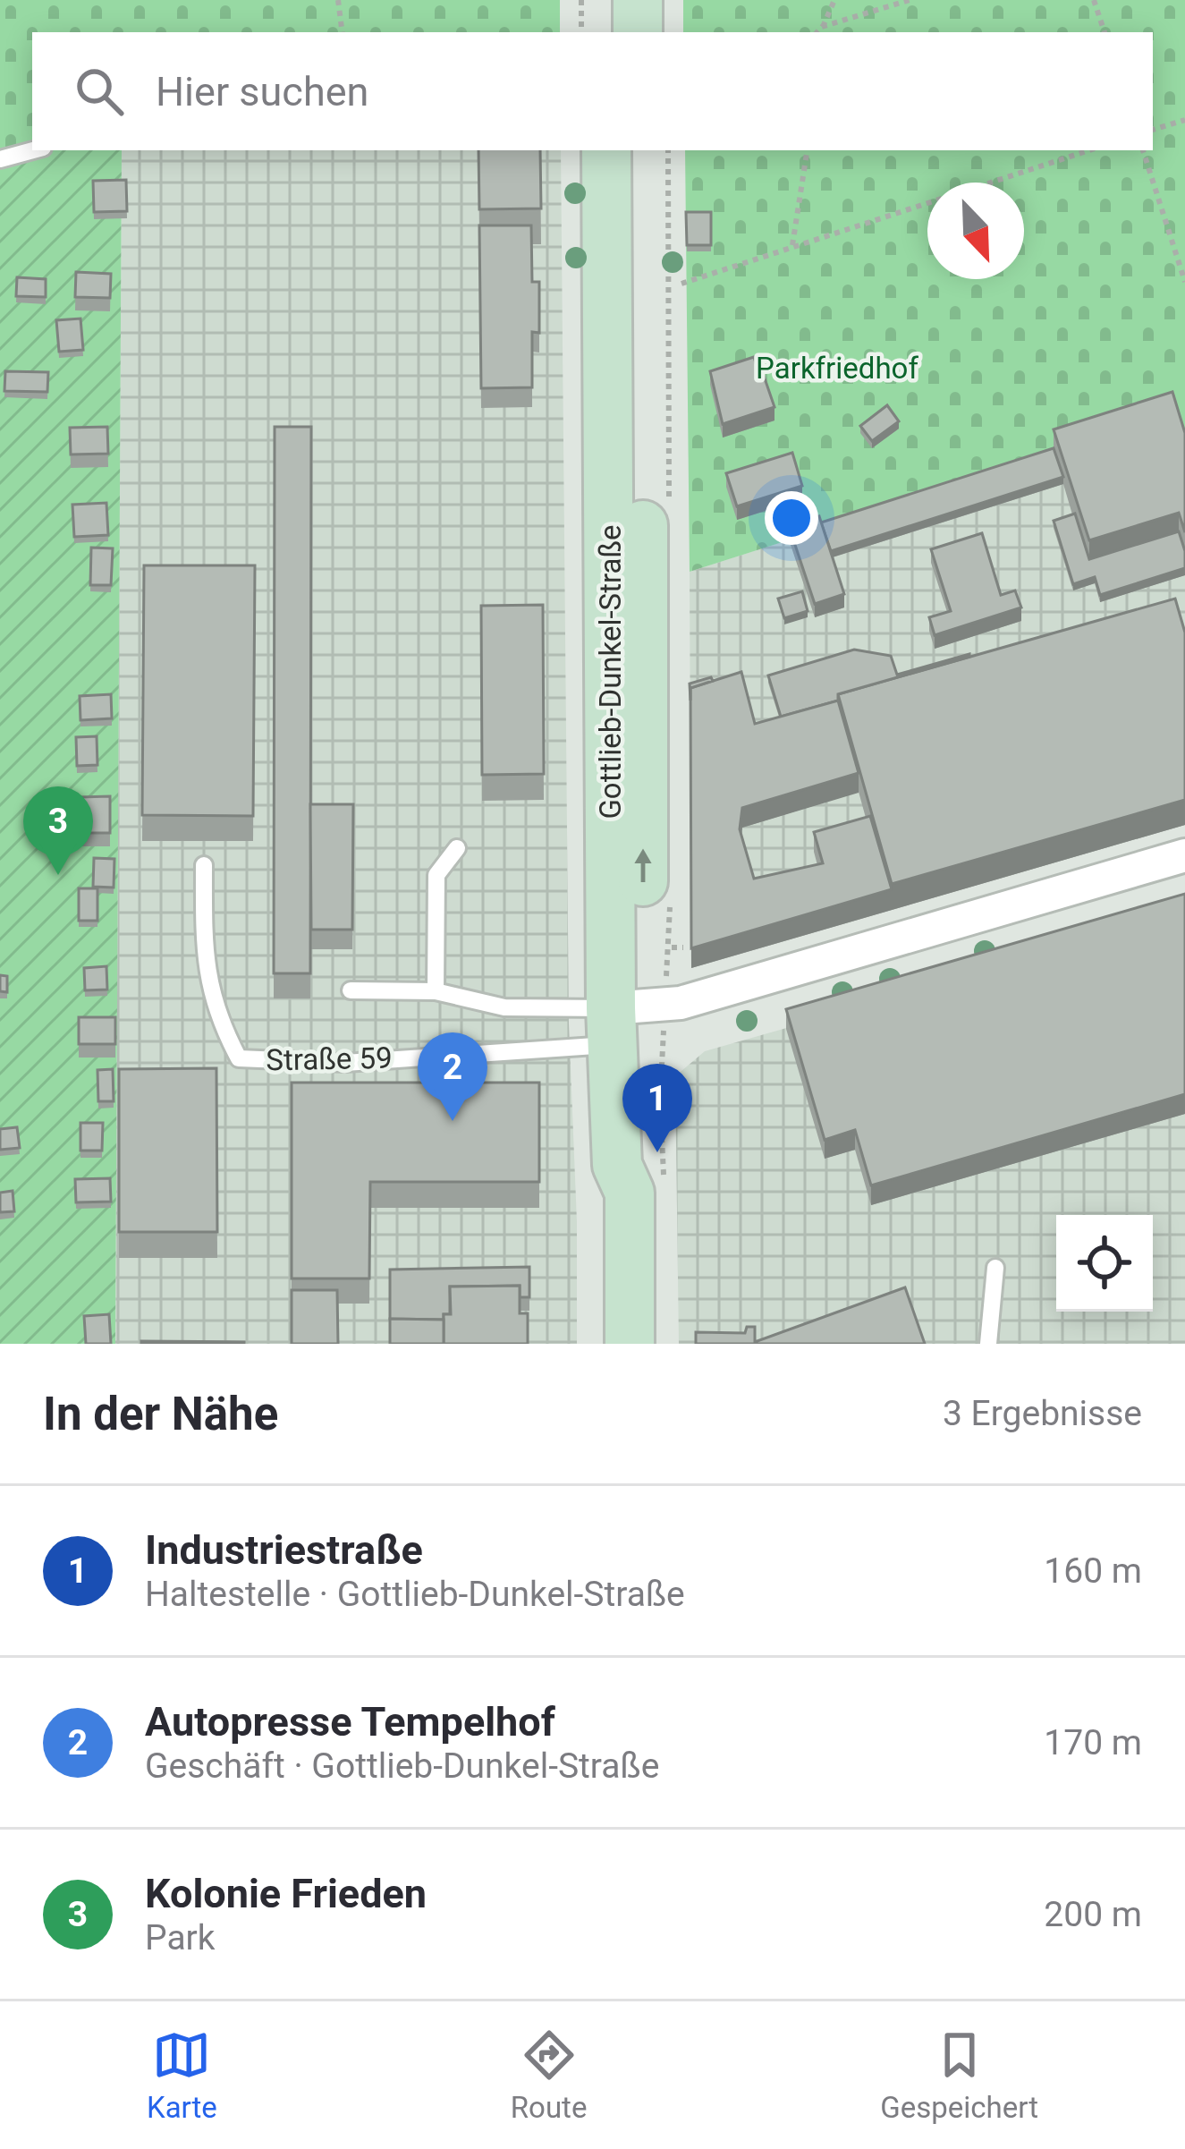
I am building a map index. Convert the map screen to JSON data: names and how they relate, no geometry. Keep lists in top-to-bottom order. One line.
{"streets":{"street":["Gottlieb-Dunkel-Straße"],"lane":["Straße 59"]},"crossings":[["Gottlieb-Dunkel-Straße","Straße 59"]],"parks":["Parkfriedhof"],"north":"bottom right","page":{"search":"Hier suchen","pins":["3","2","1"],"heading":["In der Nähe","3 Ergebnisse"],"list":[{"mark":"1","name":"Industriestraße","note":"Haltestelle · Gottlieb-Dunkel-Straße","value":"160 m"},{"mark":"2","name":"Autopresse Tempelhof","note":"Geschäft · Gottlieb-Dunkel-Straße","value":"170 m"},{"mark":"3","name":"Kolonie Frieden","note":"Park","value":"200 m"}],"nav":["Karte","Route","Gespeichert"]}}
